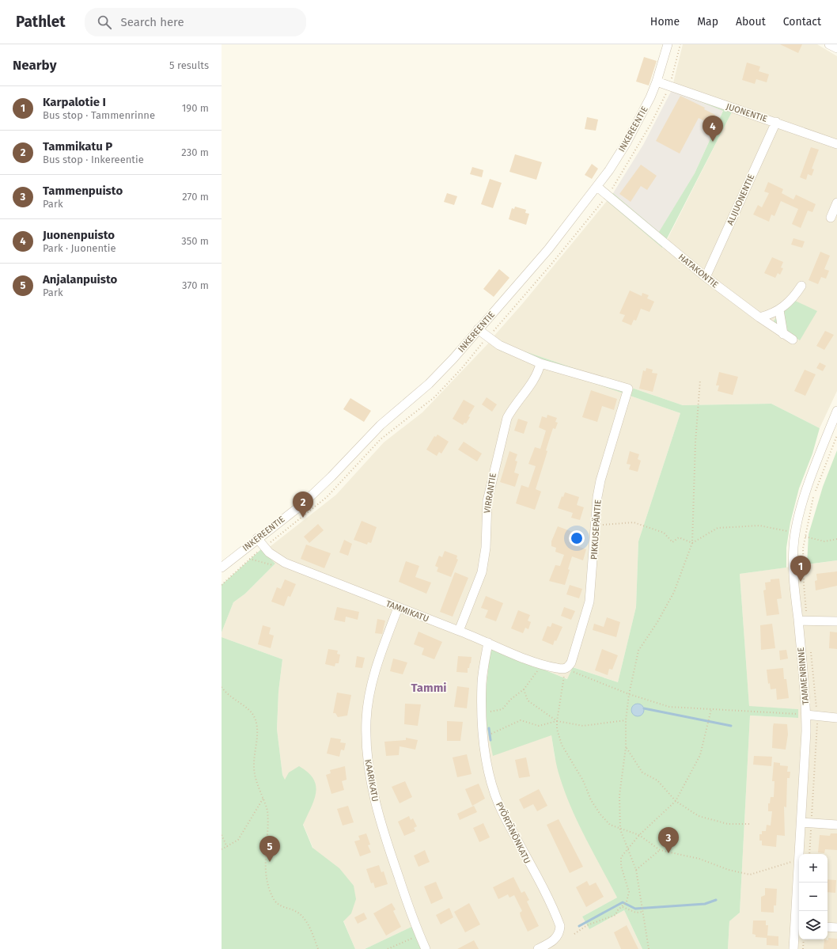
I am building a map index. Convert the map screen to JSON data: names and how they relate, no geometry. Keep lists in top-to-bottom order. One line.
{"streets":{"street":["JUONENTIE","INKEREENTIE","ALIJUONENTIE","HATAKONTIE","VIRRANTIE","PIKKUSEPÄNTIE","TAMMIKATU","TAMMENRINNE","KAARIKATU","PYÖRTÄNÖNKATU"]},"crossings":[["JUONENTIE","INKEREENTIE"],["JUONENTIE","ALIJUONENTIE"],["INKEREENTIE","HATAKONTIE"],["INKEREENTIE","TAMMIKATU"],["ALIJUONENTIE","HATAKONTIE"],["VIRRANTIE","PIKKUSEPÄNTIE"],["VIRRANTIE","TAMMIKATU"],["PIKKUSEPÄNTIE","TAMMIKATU"],["TAMMIKATU","KAARIKATU"],["TAMMIKATU","PYÖRTÄNÖNKATU"]],"districts":["Tammi"],"page":{"header":"Pathlet","search":"Search here","nav":["Home","Map","About","Contact"],"heading":["Nearby","5 results"],"list":[{"mark":"1","name":"Karpalotie I","note":"Bus stop · Tammenrinne","value":"190 m"},{"mark":"2","name":"Tammikatu P","note":"Bus stop · Inkereentie","value":"230 m"},{"mark":"3","name":"Tammenpuisto","note":"Park","value":"270 m"},{"mark":"4","name":"Juonenpuisto","note":"Park · Juonentie","value":"350 m"},{"mark":"5","name":"Anjalanpuisto","note":"Park","value":"370 m"}],"pins":["4","2","1","3","5"],"map_buttons":["+","−"]}}
